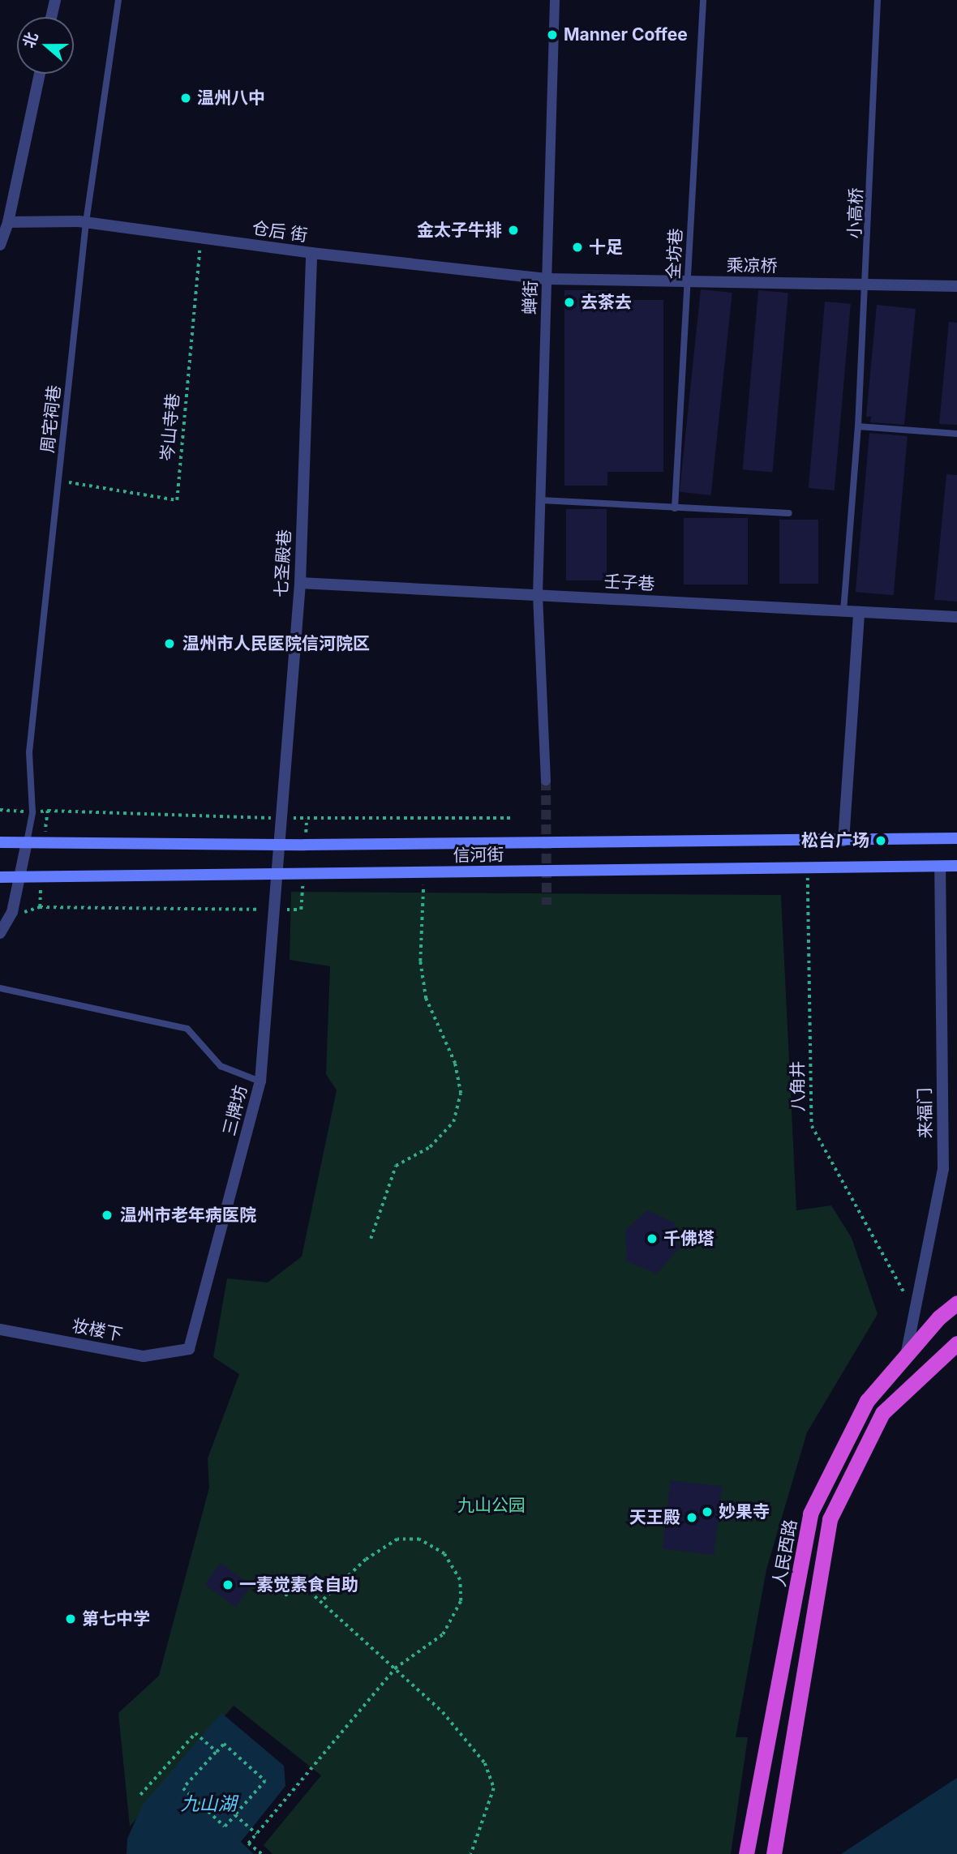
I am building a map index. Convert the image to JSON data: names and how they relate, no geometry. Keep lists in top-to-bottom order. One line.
{"streets":{"highway":["人民西路"],"main road":["信河街"],"street":["仓后 街","乘凉桥","蝉街","七圣殿巷","壬子巷","三牌坊","来福门","妆楼下"],"lane":["小高桥","全坊巷","周宅祠巷"],"path":["岑山寺巷","八角井"]},"crossings":[["小高桥","乘凉桥"],["小高桥","壬子巷"],["仓后 街","乘凉桥"],["仓后 街","蝉街"],["仓后 街","周宅祠巷"],["仓后 街","岑山寺巷"],["仓后 街","七圣殿巷"],["全坊巷","乘凉桥"],["乘凉桥","蝉街"],["蝉街","壬子巷"],["周宅祠巷","岑山寺巷"],["周宅祠巷","信河街"],["七圣殿巷","壬子巷"],["七圣殿巷","信河街"],["七圣殿巷","三牌坊"],["信河街","八角井"],["信河街","三牌坊"],["信河街","来福门"],["八角井","来福门"],["三牌坊","妆楼下"],["来福门","人民西路"]],"water":["九山湖"],"parks":["九山公园"],"places":["Manner Coffee","温州八中","金太子牛排","十足","去茶去","温州市人民医院信河院区","松台广场","温州市老年病医院","千佛塔","妙果寺","天王殿","一素觉素食自助","第七中学"],"north":"left"}
